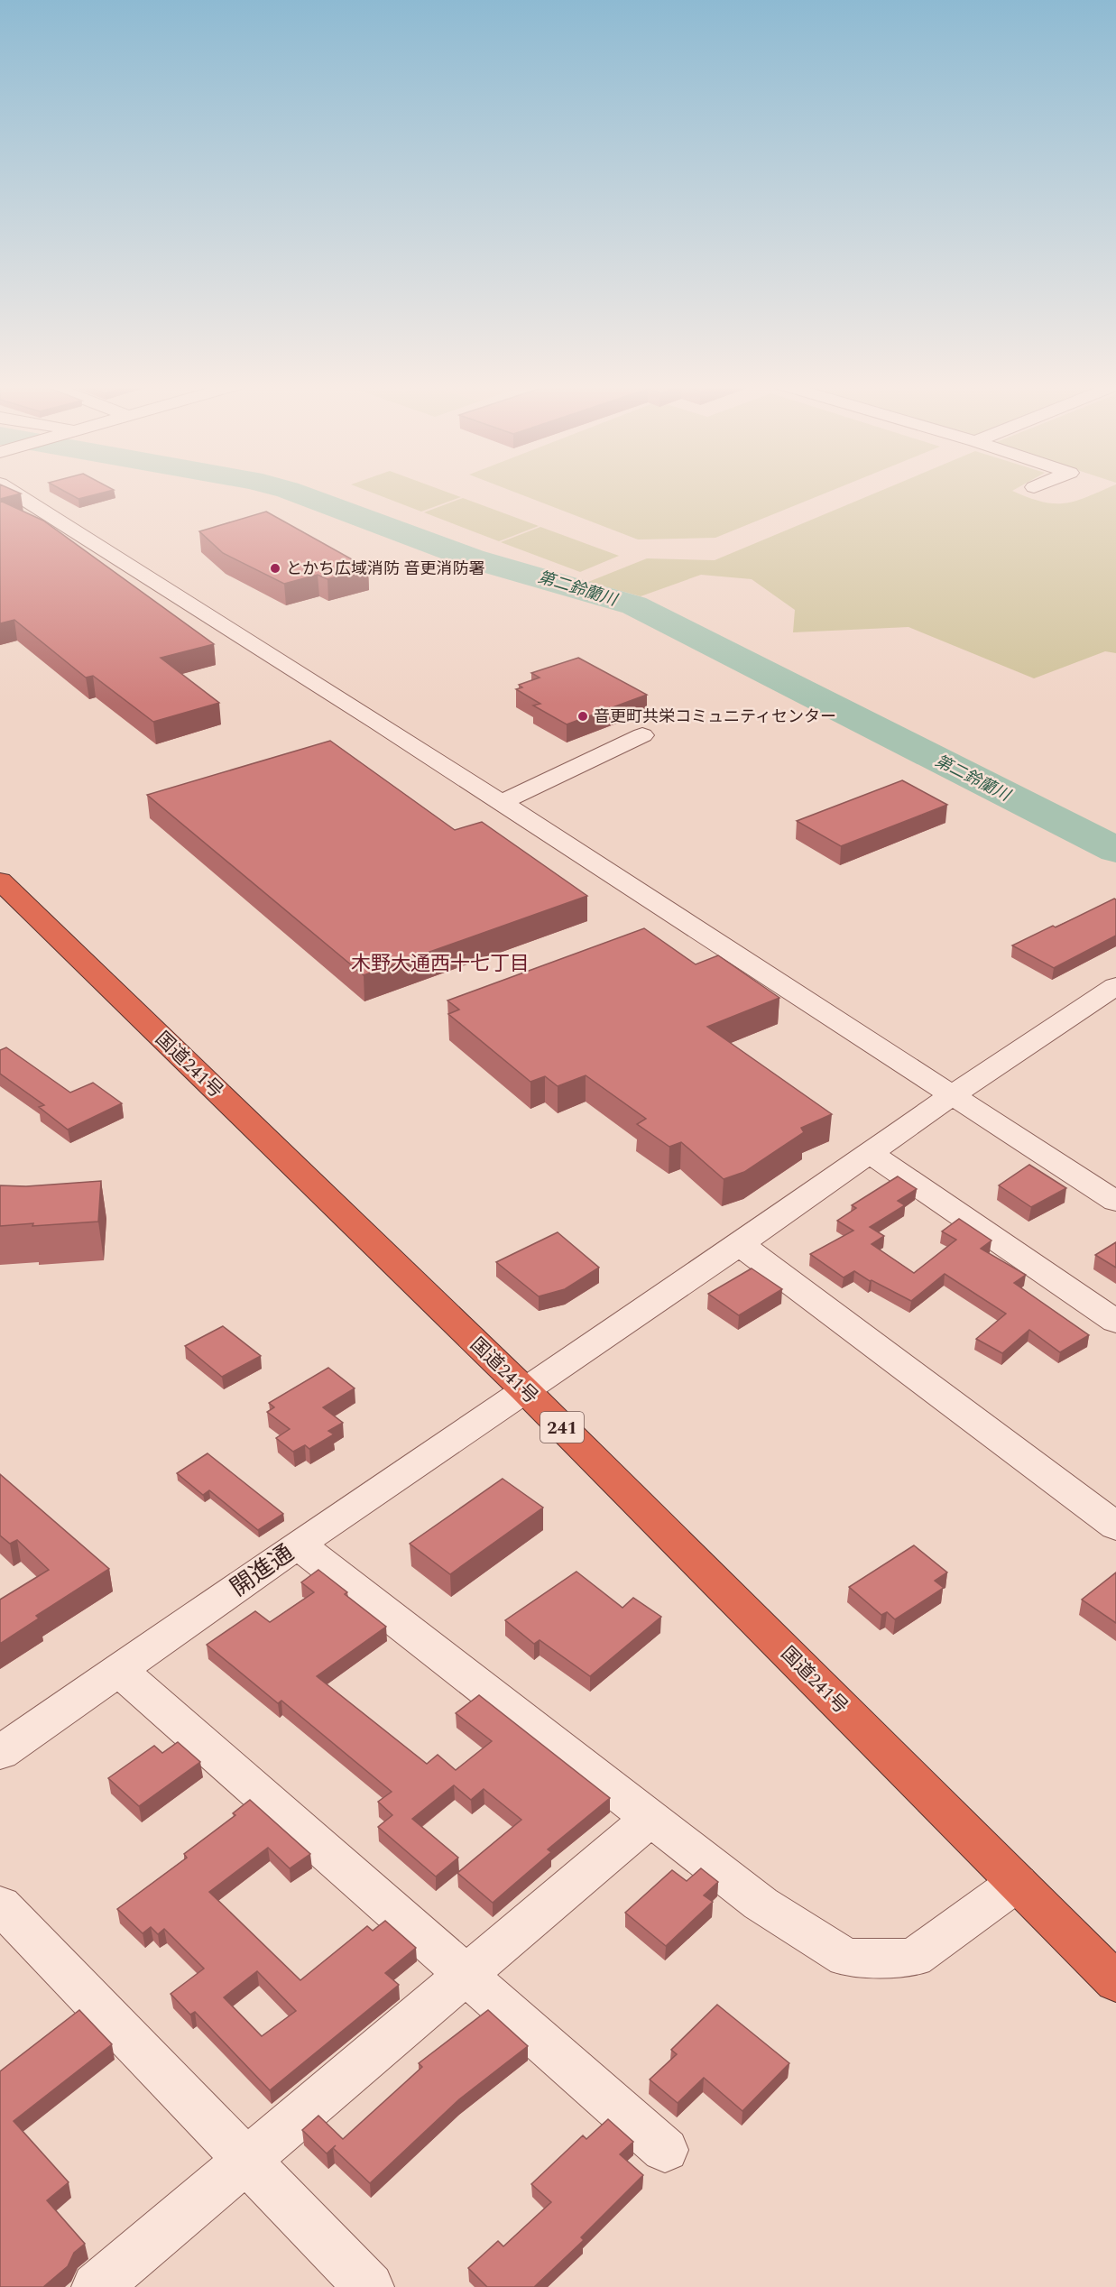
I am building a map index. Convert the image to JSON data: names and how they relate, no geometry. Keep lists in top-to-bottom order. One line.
{"streets":{"highway":["国道241号","241"],"street":["開進通"]},"crossings":[["国道241号","開進通"]],"districts":["木野大通西十七丁目"],"water":["第二鈴蘭川"],"places":["とかち広域消防 音更消防署","音更町共栄コミュニティセンター"]}
